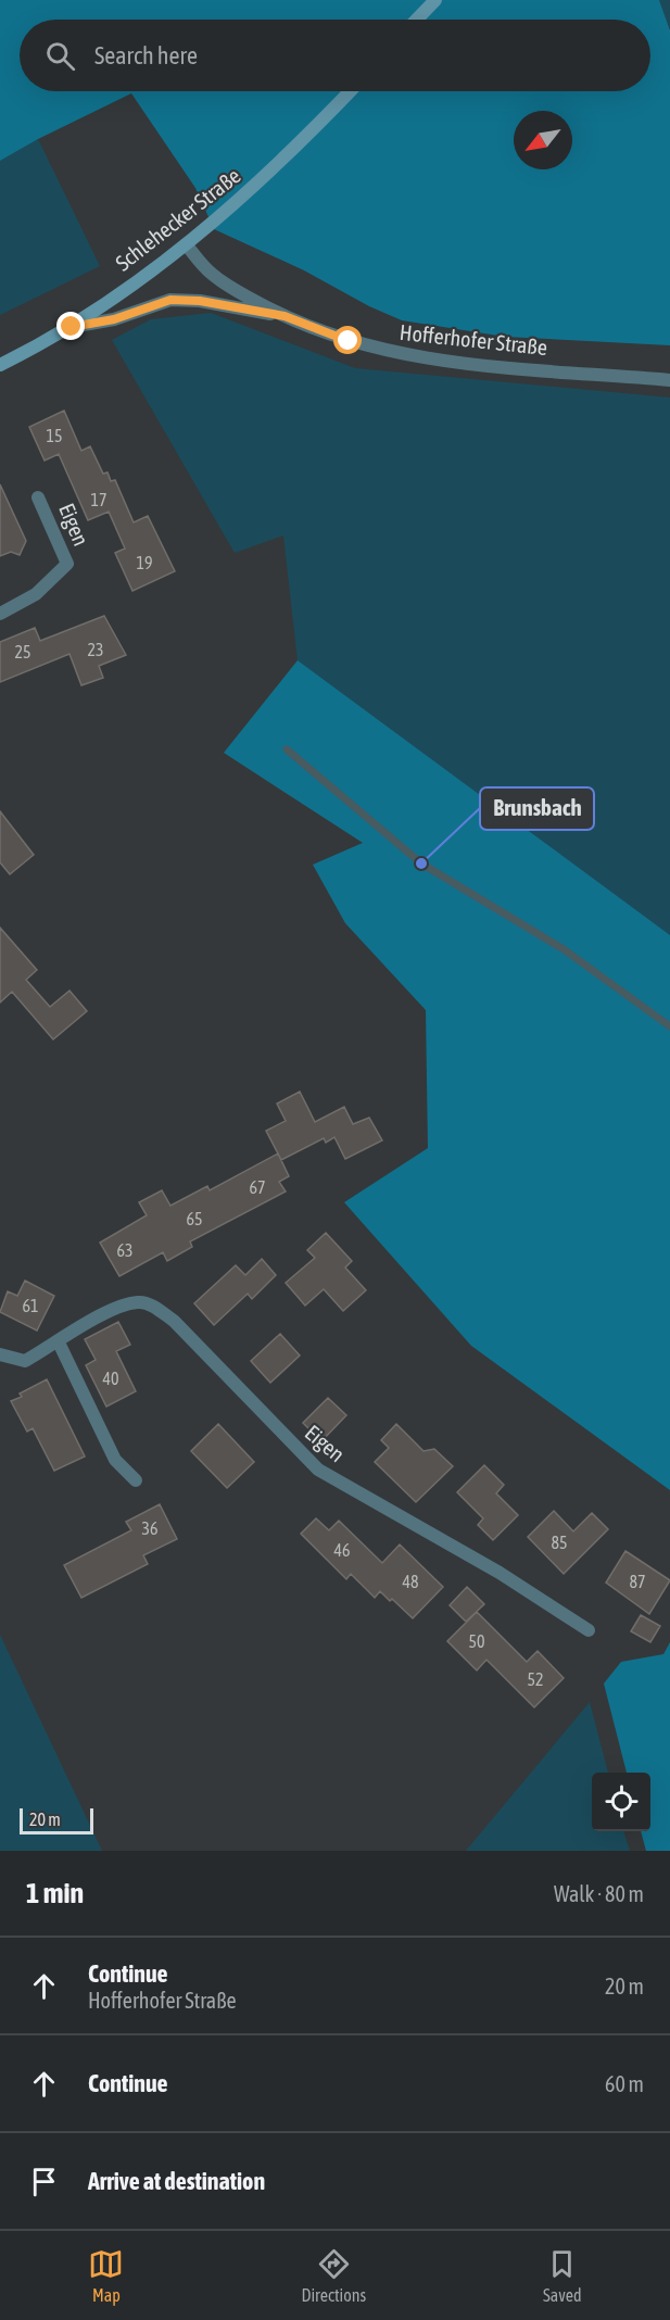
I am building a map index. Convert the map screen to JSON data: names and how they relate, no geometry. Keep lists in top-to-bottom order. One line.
{"streets":{"main road":["Schlehecker Straße"],"street":["Hofferhofer Straße","Eigen"]},"crossings":[["Schlehecker Straße","Hofferhofer Straße"]],"places":["Brunsbach"],"house_numbers":["15","17","19","23","25","67","65","63","61","40","36","85","46","48","87","50","52"],"scale_bar":"20 m","north":"bottom left","page":{"search":"Search here","scale":"20 m","heading":["1 min","Walk · 80 m"],"list":[["Continue","Hofferhofer Straße","20 m"],["Continue","60 m"],"Arrive at destination"],"nav":["Map","Directions","Saved"]}}
